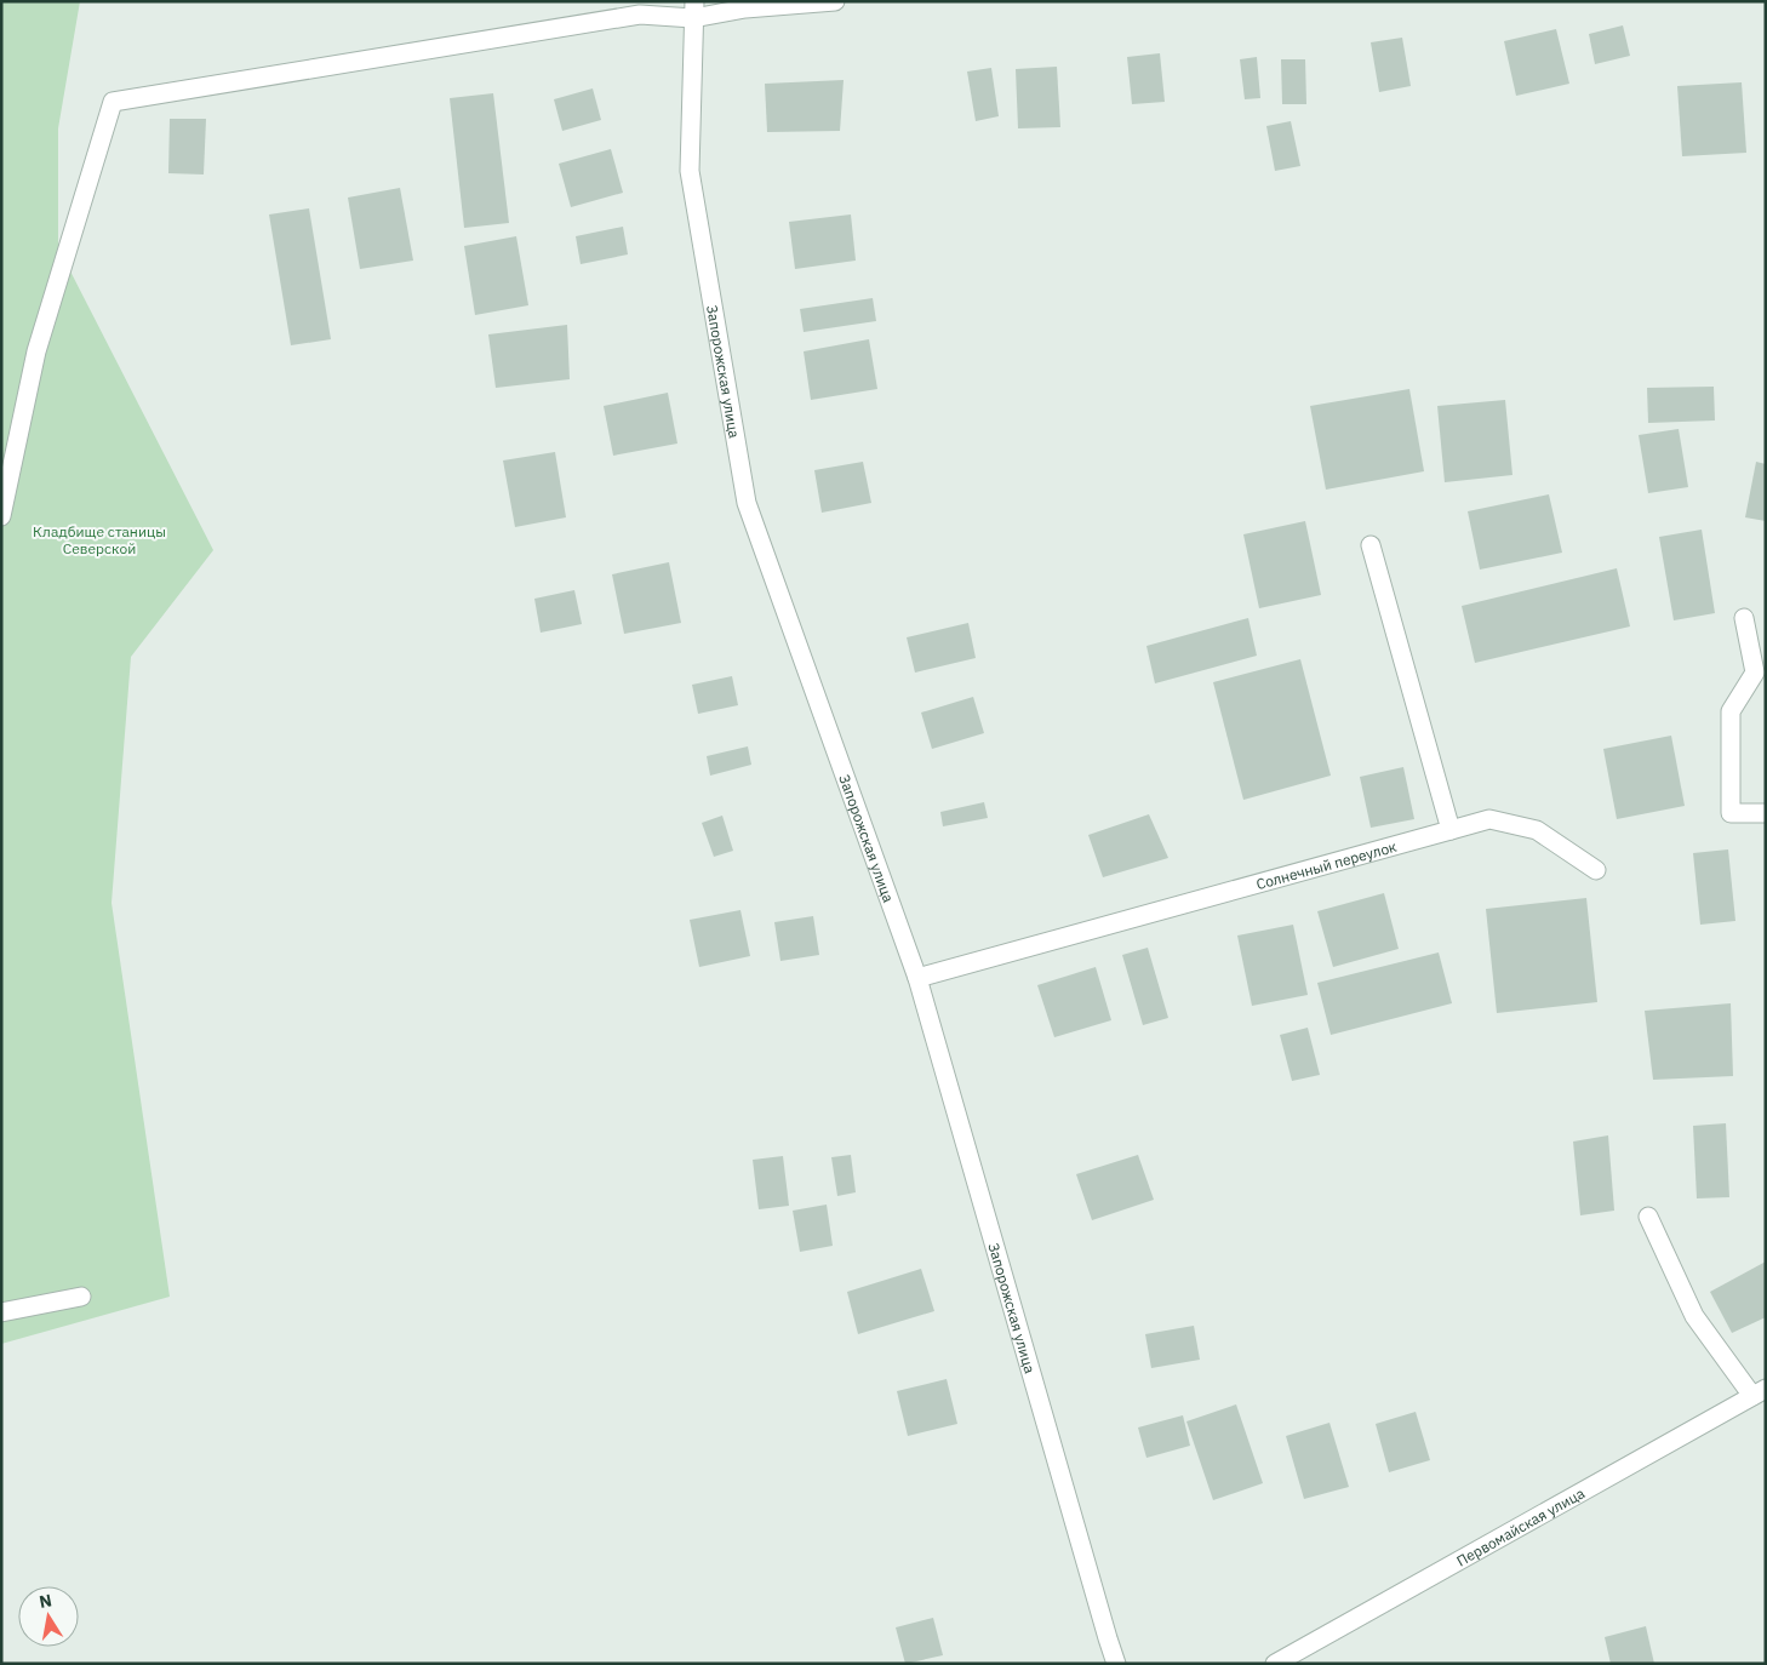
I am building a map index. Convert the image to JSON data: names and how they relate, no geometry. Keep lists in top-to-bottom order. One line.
{"streets":{"street":["Запорожская улица","Солнечный переулок","Первомайская улица"]},"crossings":[["Запорожская улица","Солнечный переулок"]],"parks":["Кладбище станицы Северской"],"north":"top"}
